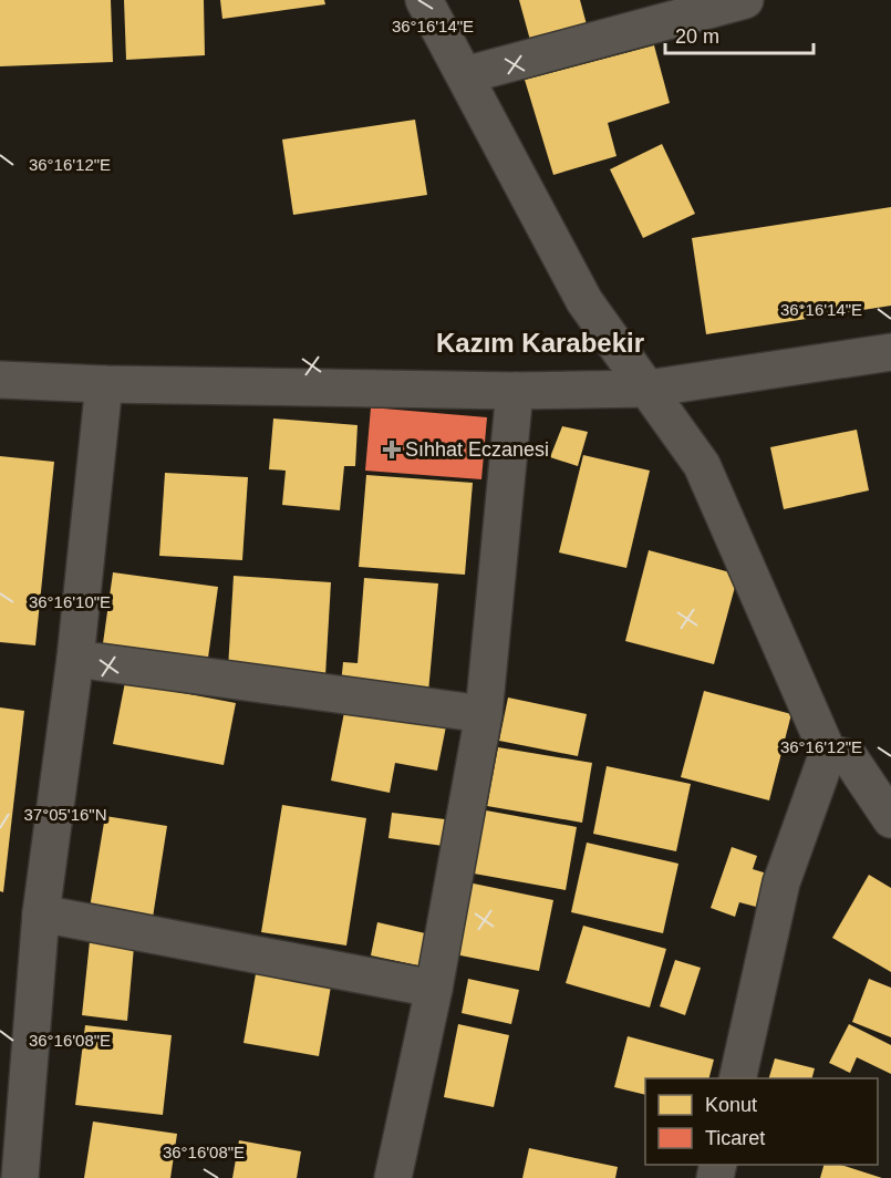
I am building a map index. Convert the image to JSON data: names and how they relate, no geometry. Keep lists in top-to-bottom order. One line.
{"districts":["Kazım Karabekir"],"places":{"health":["Sıhhat Eczanesi"]},"legend":["Konut","Ticaret"],"scale_bar":"20 m","coordinates":["36°16'14\"E","36°16'12\"E","36°16'10\"E","37°05'16\"N","36°16'08\"E"]}
